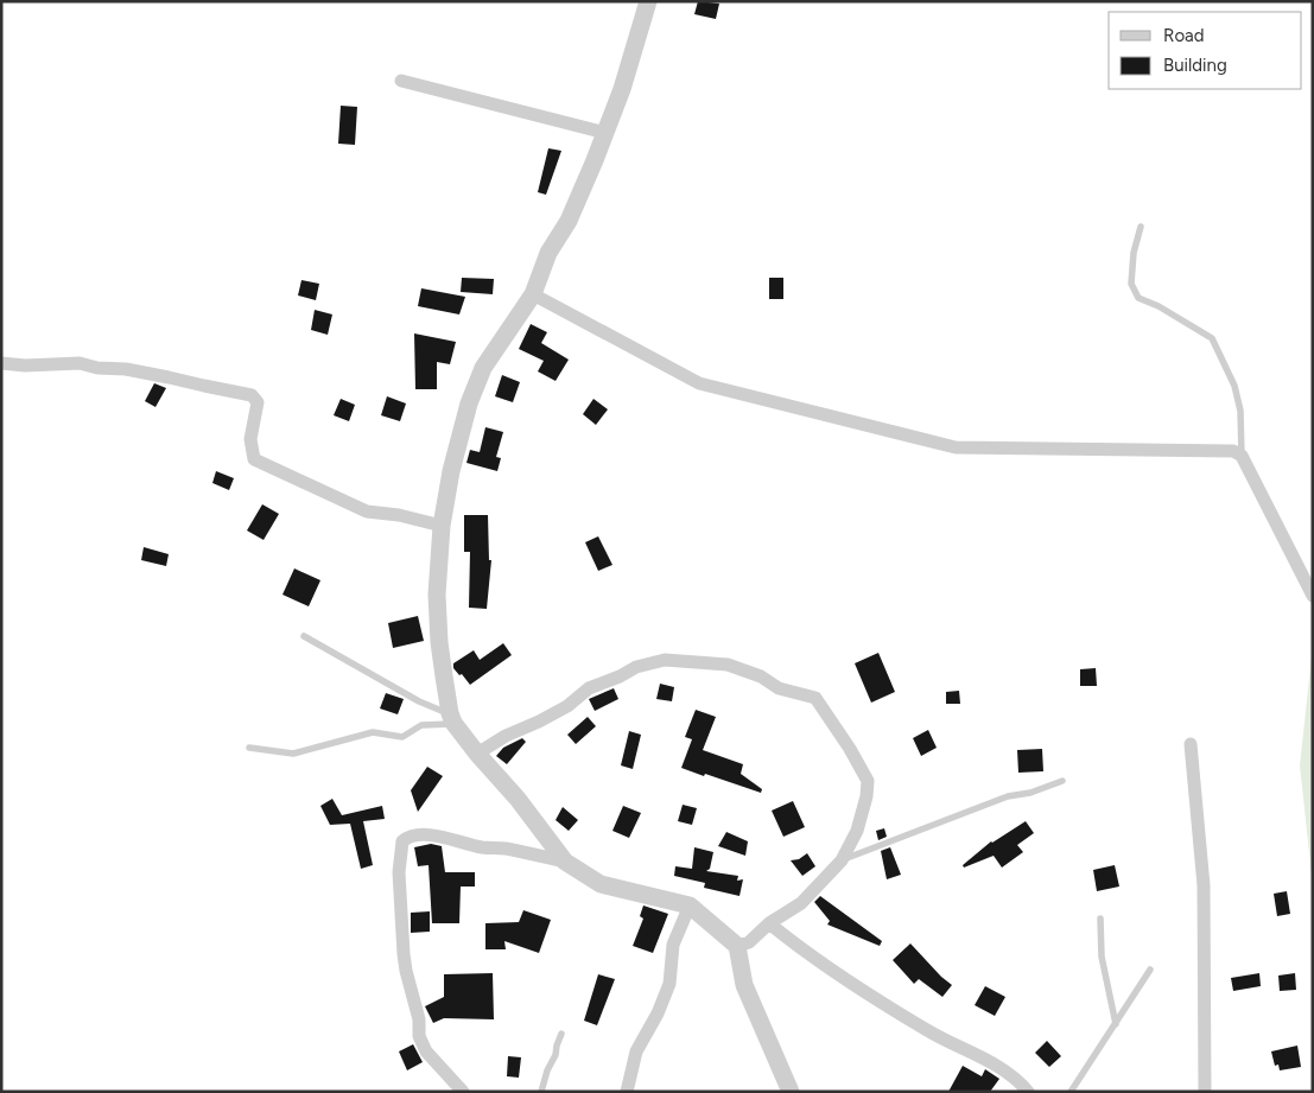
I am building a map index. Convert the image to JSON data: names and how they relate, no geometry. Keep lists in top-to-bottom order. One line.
{"legend":["Road","Building"]}
